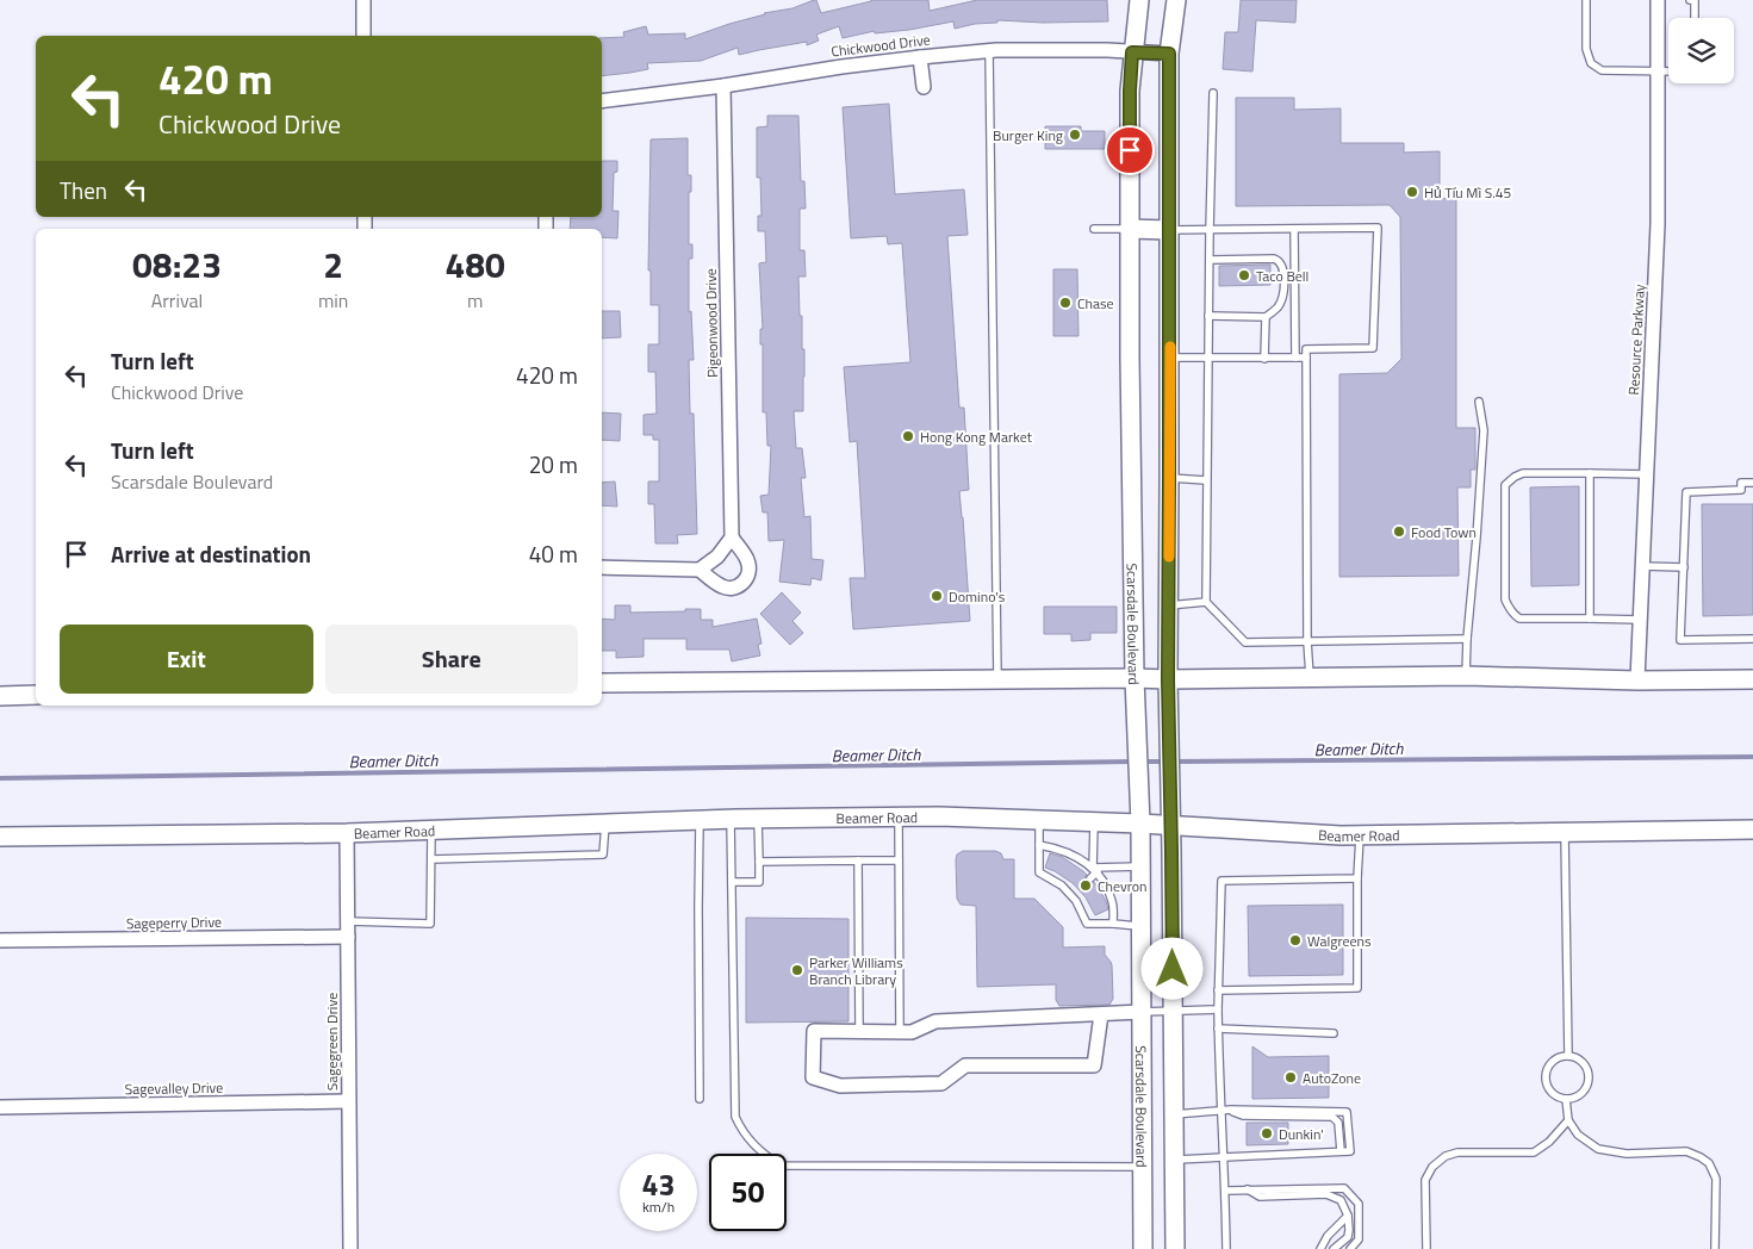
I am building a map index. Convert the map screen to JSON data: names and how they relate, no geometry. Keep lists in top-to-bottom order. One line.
{"streets":{"main road":["Scarsdale Boulevard","Beamer Road"],"street":["Chickwood Drive","Pigeonwood Drive","Resource Parkway","Sageperry Drive","Sagegreen Drive","Sagevalley Drive"]},"crossings":[["Chickwood Drive","Pigeonwood Drive"],["Chickwood Drive","Scarsdale Boulevard"],["Scarsdale Boulevard","Beamer Road"],["Beamer Road","Sagegreen Drive"],["Sageperry Drive","Sagegreen Drive"],["Sagegreen Drive","Sagevalley Drive"]],"water":["Beamer Ditch"],"places":["Burger King","Hủ Tíu Mì S.45","Taco Bell","Chase","Hong Kong Market","Food Town","Domino's","Chevron","Walgreens","Parker Williams Branch Library","AutoZone","Dunkin'"],"page":{"turn":["420 m","Chickwood Drive"],"then":"Then","eta":["08:23","Arrival","2","min","480","m"],"list":[{"name":"Turn left","note":"Chickwood Drive","value":"420 m"},{"name":"Turn left","note":"Scarsdale Boulevard","value":"20 m"},{"name":"Arrive at destination","value":"40 m"}],"buttons":["Exit","Share"],"speed":"43 km/h","limit":"50"}}
